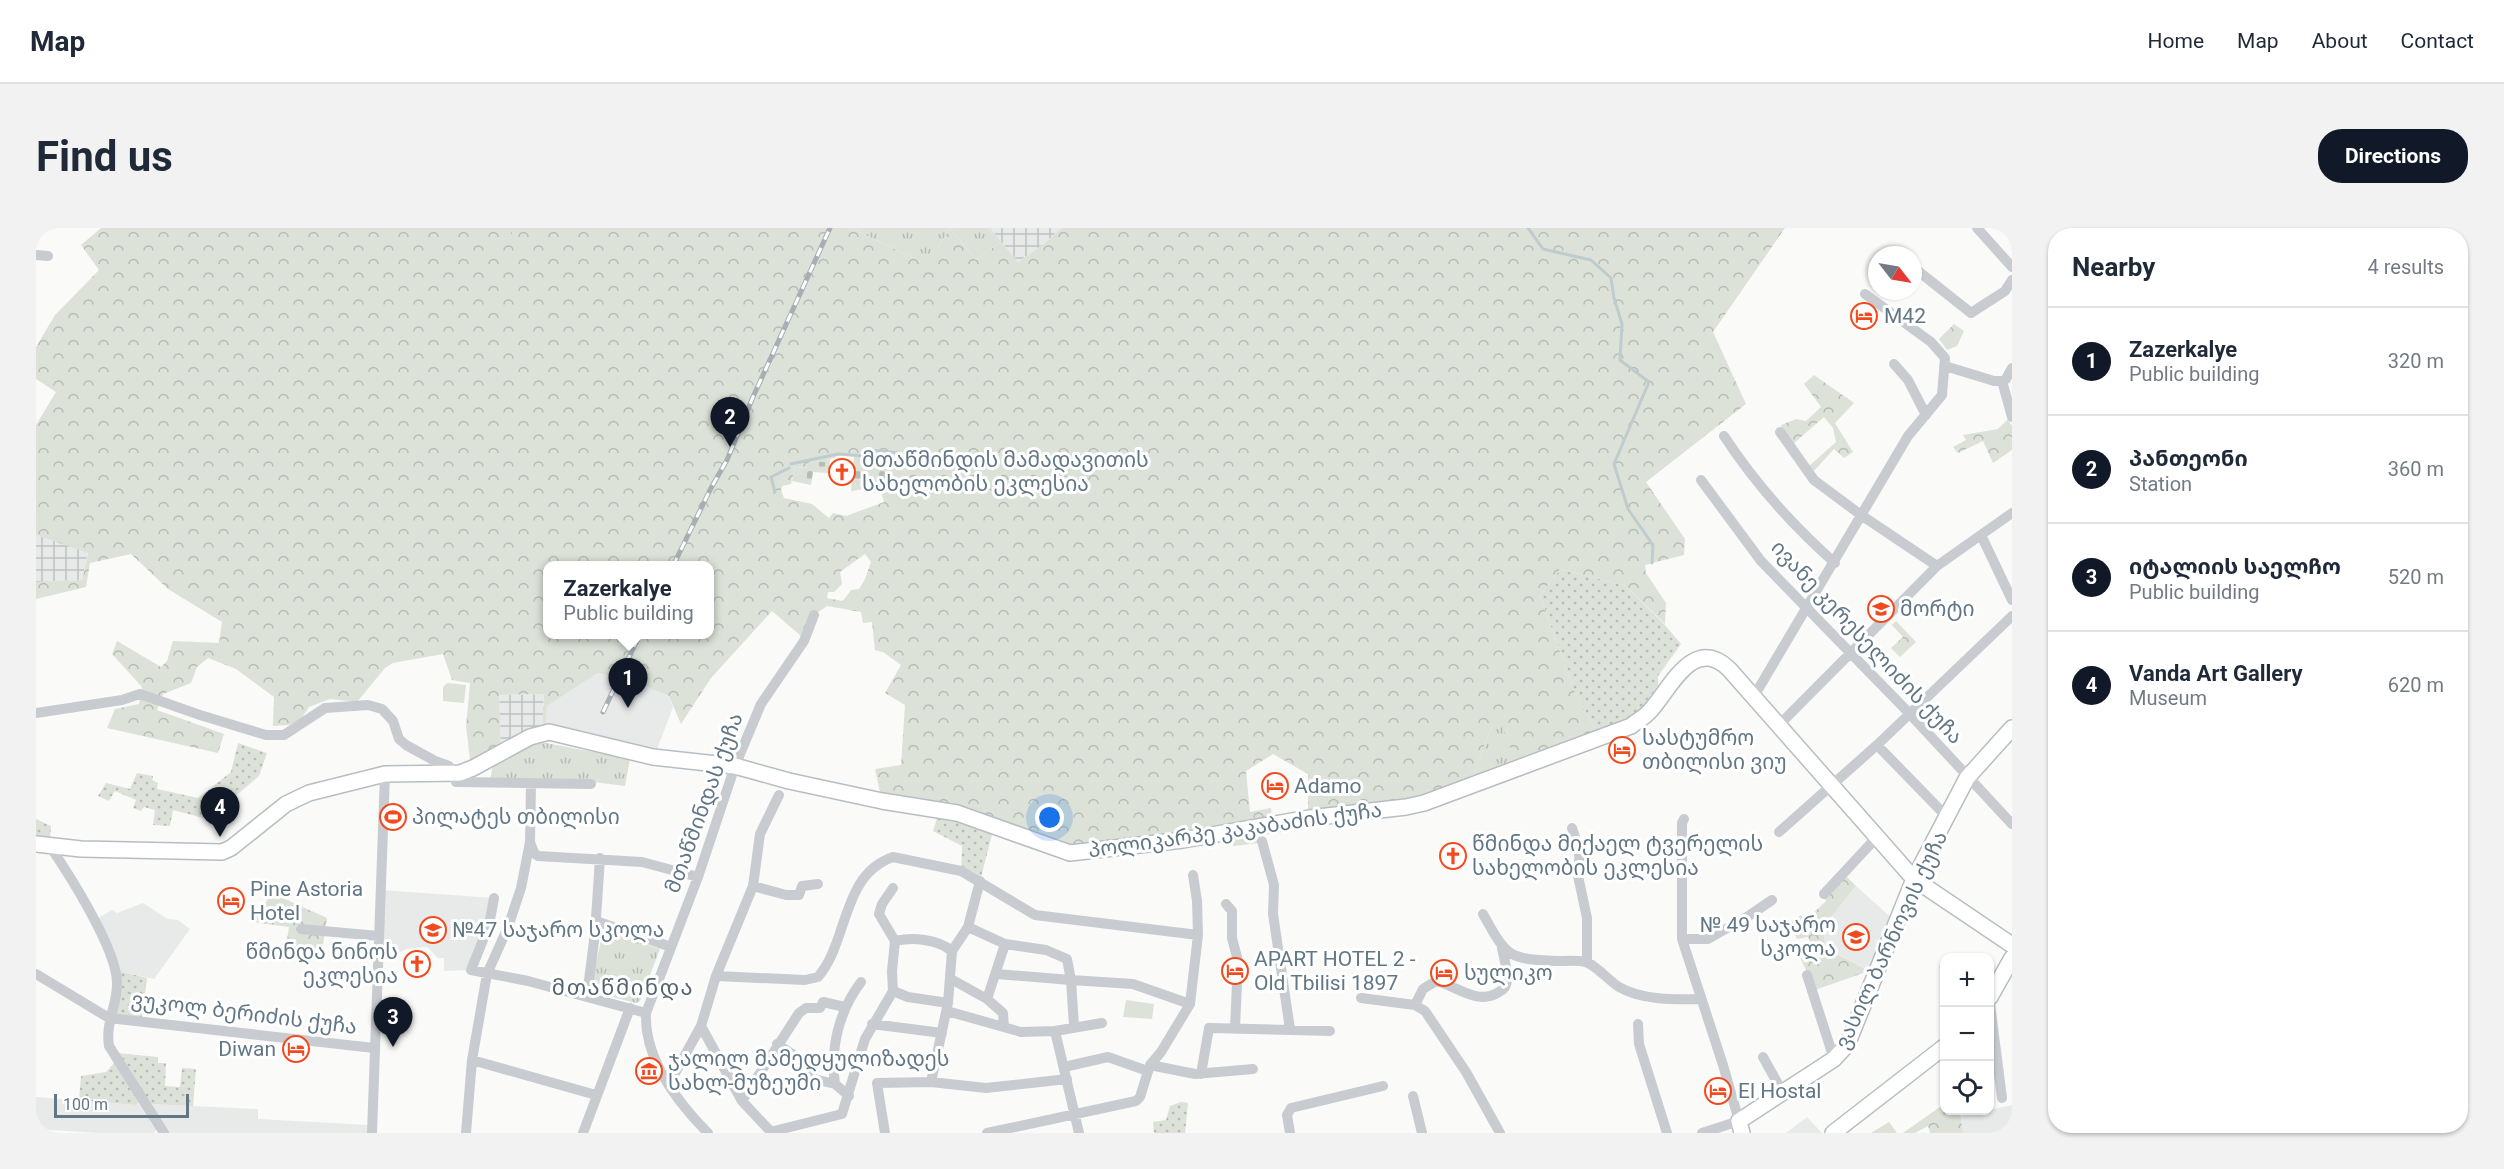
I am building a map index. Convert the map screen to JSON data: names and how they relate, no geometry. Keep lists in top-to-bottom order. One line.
{"streets":{"street":["ივანე კერესელიძის ქუჩა","მთაწმინდას ქუჩა","პოლიკარპე კაკაბაძის ქუჩა","ვასილ ბარნოვის ქუჩა","ვუკოლ ბერიძის ქუჩა"]},"crossings":[["ივანე კერესელიძის ქუჩა","ვასილ ბარნოვის ქუჩა"],["მთაწმინდას ქუჩა","პოლიკარპე კაკაბაძის ქუჩა"]],"districts":["მთაწმინდა"],"places":{"hotel":["M42","სასტუმრო თბილისი ვიუ","Adamo","Pine Astoria Hotel","APART HOTEL 2 - Old Tbilisi 1897","სულიკო","Diwan","El Hostal"],"church":["მთაწმინდის მამადავითის სახელობის ეკლესია","წმინდა მიქაელ ტვერელის სახელობის ეკლესია","წმინდა ნინოს ეკლესია"],"school or university":["მორტი","№47 საჯარო სკოლა","№ 49 საჯარო სკოლა"],"sports":["პილატეს თბილისი"],"museum":["ჯალილ მამედყულიზადეს სახლ-მუზეუმი"]},"scale_bar":"100 m","north":"bottom right","page":{"header":"Map","nav":["Home","Map","About","Contact"],"buttons":"Directions","title":"Find us","heading":["Nearby","4 results"],"list":[{"mark":"1","name":"Zazerkalye","note":"Public building","value":"320 m"},{"mark":"2","name":"პანთეონი","note":"Station","value":"360 m"},{"mark":"3","name":"იტალიის საელჩო","note":"Public building","value":"520 m"},{"mark":"4","name":"Vanda Art Gallery","note":"Museum","value":"620 m"}],"pins":["2","1","4","3"],"popup":["Zazerkalye","Public building"],"map_buttons":["+","−"],"scale":"100 m"}}
